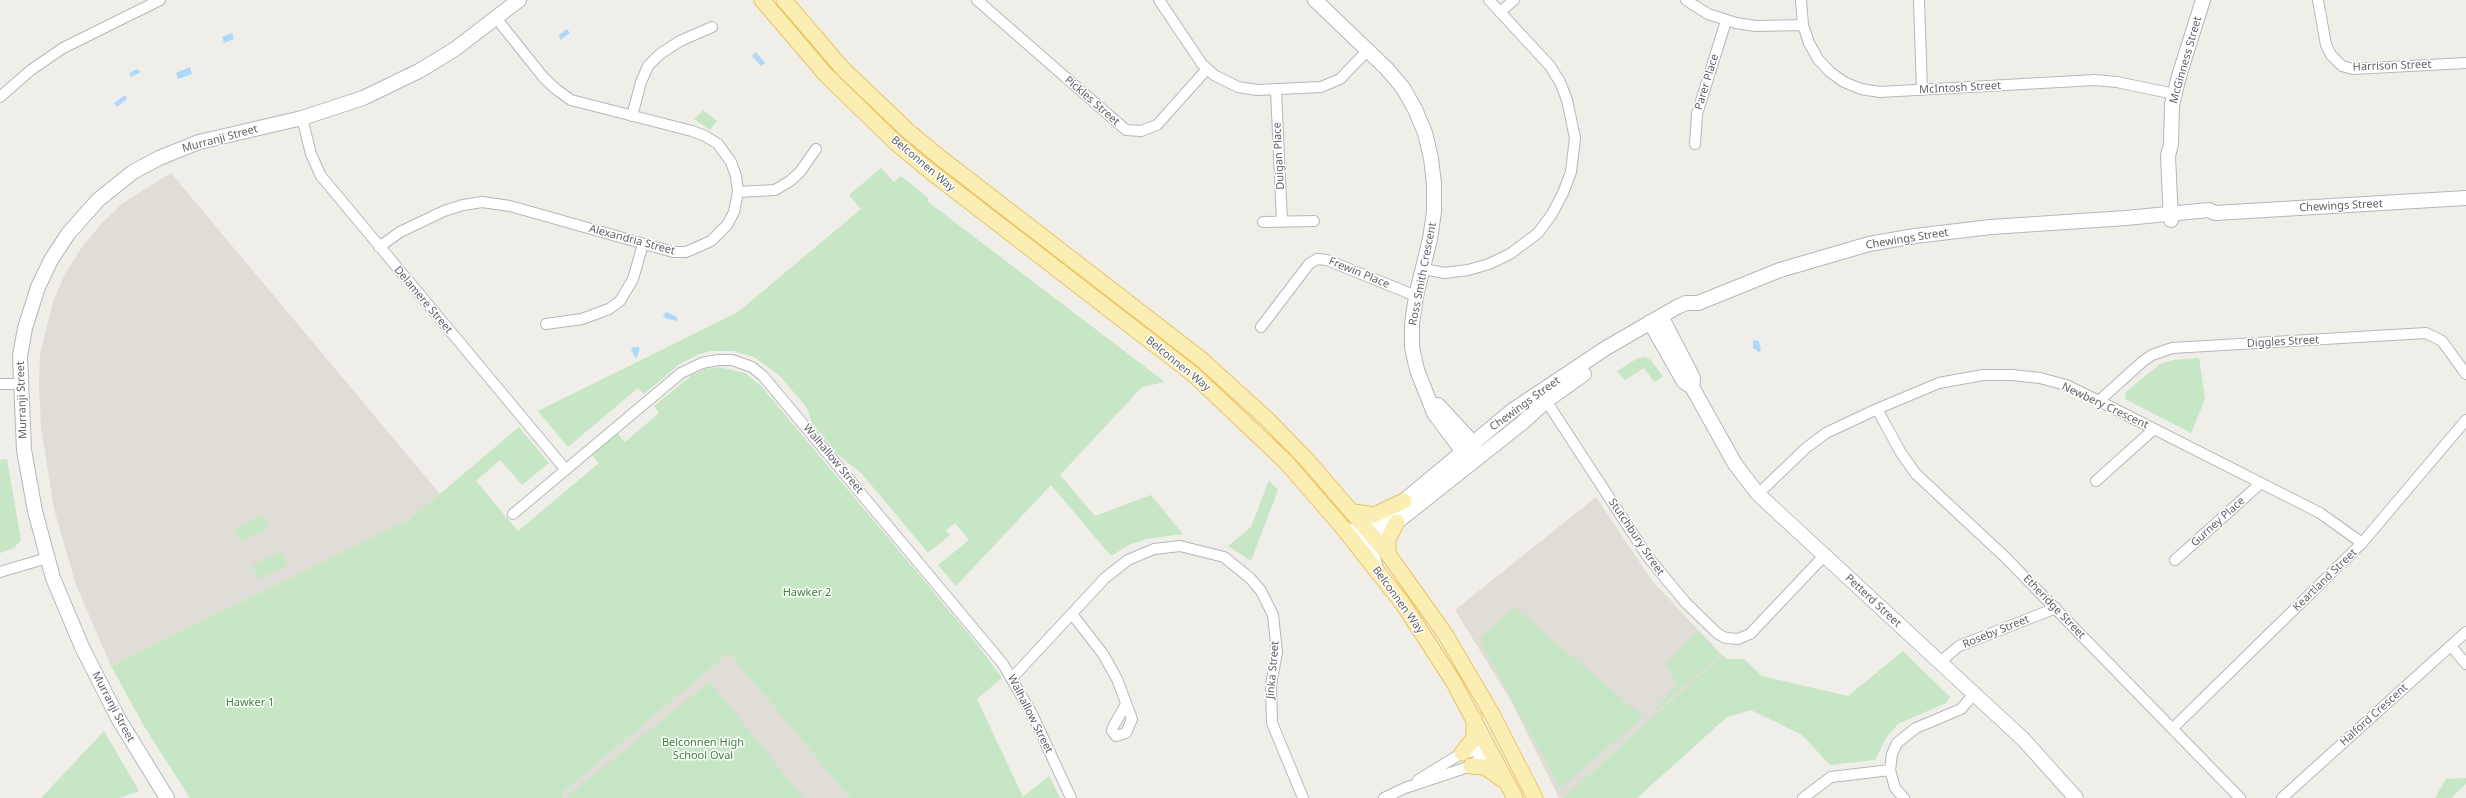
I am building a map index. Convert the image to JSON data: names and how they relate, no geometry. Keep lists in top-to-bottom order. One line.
{"streets":{"main road":["Belconnen Way"],"street":["McGinness Street","Harrison Street","Parer Place","McIntosh Street","Pickles Street","Murranji Street","Duigan Place","Chewings Street","Alexandria Street","Frewin Place","Ross Smith Crescent","Delamere Street","Diggles Street","Newbery Crescent","Walhallow Street","Gurney Place","Stutchbury Street","Keartland Street","Petterd Street","Etheridge Street","Roseby Street","Jinka Street","Halford Crescent"]},"crossings":[["McGinness Street","McIntosh Street"],["McGinness Street","Chewings Street"],["Murranji Street","Alexandria Street"],["Murranji Street","Delamere Street"],["Belconnen Way","Chewings Street"],["Chewings Street","Ross Smith Crescent"],["Chewings Street","Stutchbury Street"],["Chewings Street","Petterd Street"],["Alexandria Street","Delamere Street"],["Frewin Place","Ross Smith Crescent"],["Delamere Street","Walhallow Street"],["Diggles Street","Newbery Crescent"],["Newbery Crescent","Gurney Place"],["Newbery Crescent","Keartland Street"],["Newbery Crescent","Petterd Street"],["Newbery Crescent","Etheridge Street"],["Walhallow Street","Jinka Street"],["Stutchbury Street","Petterd Street"],["Keartland Street","Etheridge Street"],["Petterd Street","Roseby Street"],["Etheridge Street","Roseby Street"]],"parks":["Hawker 2","Hawker 1","Belconnen High School Oval"]}
